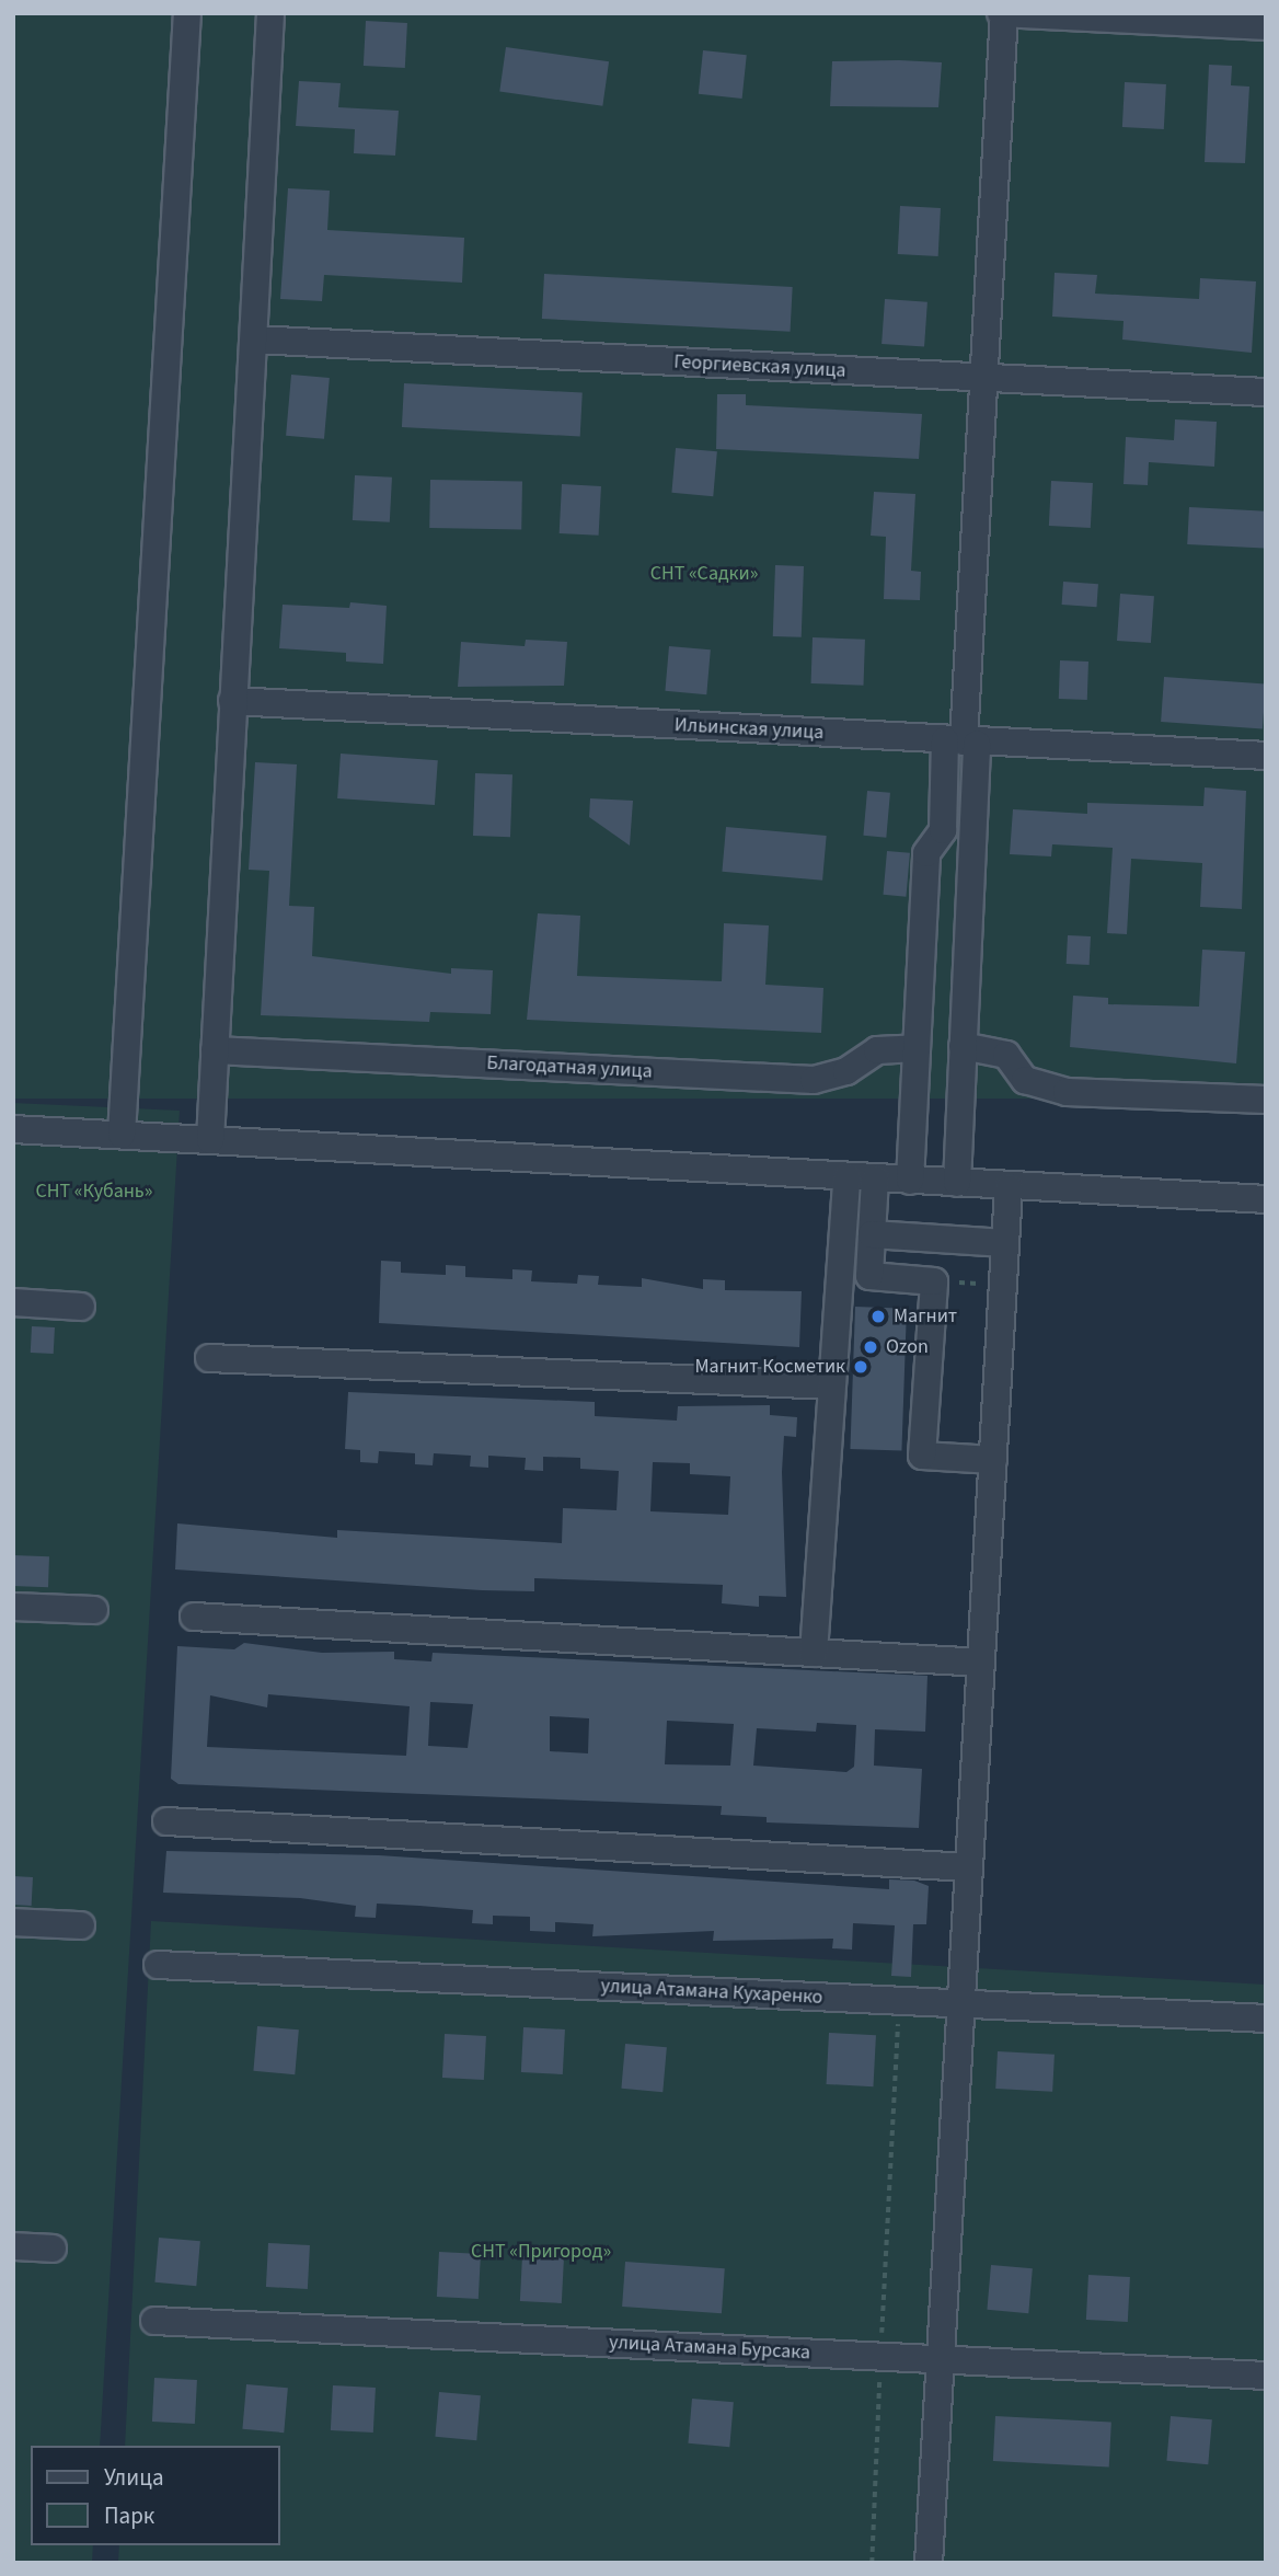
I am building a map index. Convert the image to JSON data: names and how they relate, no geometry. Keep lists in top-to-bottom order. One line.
{"streets":{"street":["Георгиевская улица","Ильинская улица","Благодатная улица","улица Атамана Кухаренко","улица Атамана Бурсака"]},"parks":["СНТ «Садки»","СНТ «Кубань»","СНТ «Пригород»"],"places":["Магнит","Ozon","Магнит Косметик"],"legend":["Улица","Парк"]}
